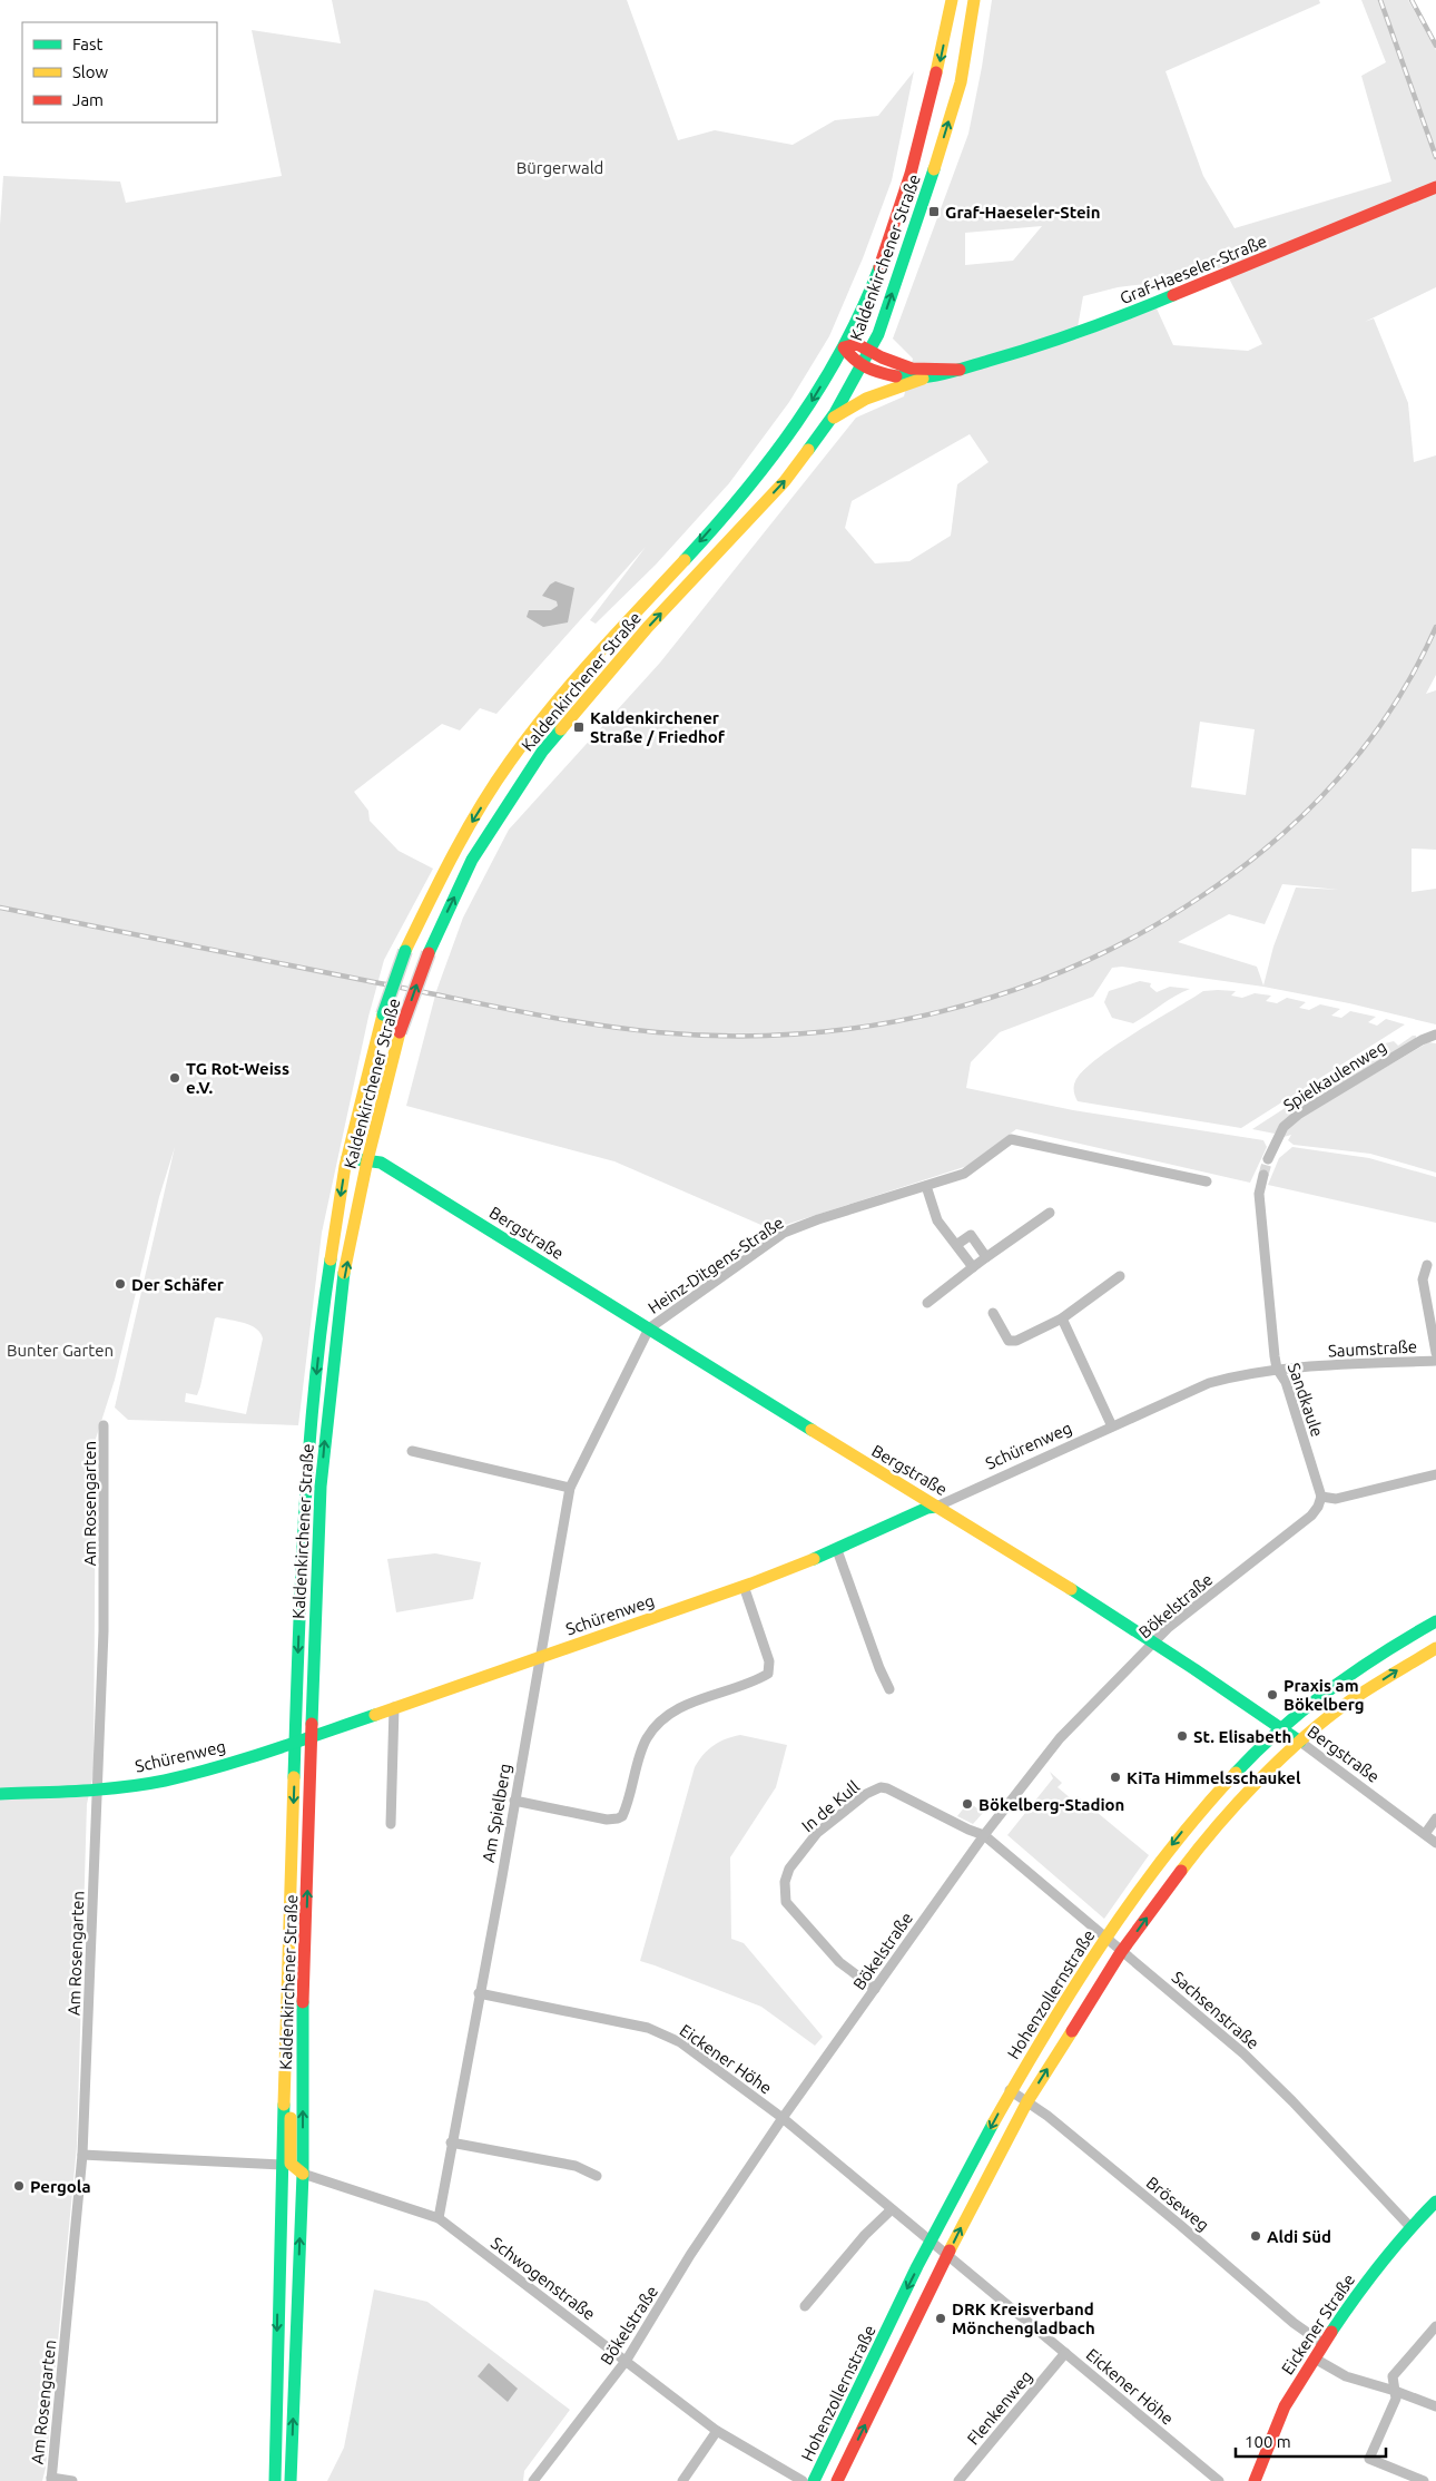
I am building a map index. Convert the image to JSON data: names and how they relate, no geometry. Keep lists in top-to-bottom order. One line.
{"streets":{"main road":["Kaldenkirchener Straße","Graf-Haeseler-Straße","Bergstraße","Schürenweg","Hohenzollernstraße","Eickener Straße"],"street":["Spielkaulenweg","Heinz-Ditgens-Straße","Saumstraße","Sandkaule","Am Rosengarten","Bökelstraße","In de Kull","Am Spielberg","Sachsenstraße","Eickener Höhe","Bröseweg","Schwogenstraße","Flenkenweg"]},"crossings":[["Kaldenkirchener Straße","Graf-Haeseler-Straße"],["Kaldenkirchener Straße","Bergstraße"],["Kaldenkirchener Straße","Schürenweg"],["Kaldenkirchener Straße","Schwogenstraße"],["Bergstraße","Heinz-Ditgens-Straße"],["Bergstraße","Schürenweg"],["Bergstraße","Bökelstraße"],["Bergstraße","Am Spielberg"],["Bergstraße","Hohenzollernstraße"],["Heinz-Ditgens-Straße","Am Spielberg"],["Saumstraße","Sandkaule"],["Saumstraße","Schürenweg"],["Sandkaule","Schürenweg"],["Sandkaule","Bökelstraße"],["Schürenweg","Am Rosengarten"],["Schürenweg","Am Spielberg"],["Bökelstraße","In de Kull"],["Bökelstraße","Sachsenstraße"],["Bökelstraße","Eickener Höhe"],["Bökelstraße","Schwogenstraße"],["In de Kull","Sachsenstraße"],["Am Spielberg","Eickener Höhe"],["Am Spielberg","Schwogenstraße"],["Hohenzollernstraße","Sachsenstraße"],["Hohenzollernstraße","Eickener Höhe"],["Hohenzollernstraße","Bröseweg"],["Sachsenstraße","Eickener Straße"],["Eickener Höhe","Flenkenweg"],["Bröseweg","Eickener Straße"]],"parks":["Bürgerwald","Bunter Garten"],"places":{"transit":["Graf-Haeseler-Stein","Kaldenkirchener Straße / Friedhof"],"other":["TG Rot-Weiss e.V.","Der Schäfer","Praxis am Bökelberg","St. Elisabeth","KiTa Himmelsschaukel","Bökelberg-Stadion","Pergola","Aldi Süd","DRK Kreisverband Mönchengladbach"]},"legend":["Fast","Slow","Jam"],"scale_bar":"100 m"}
